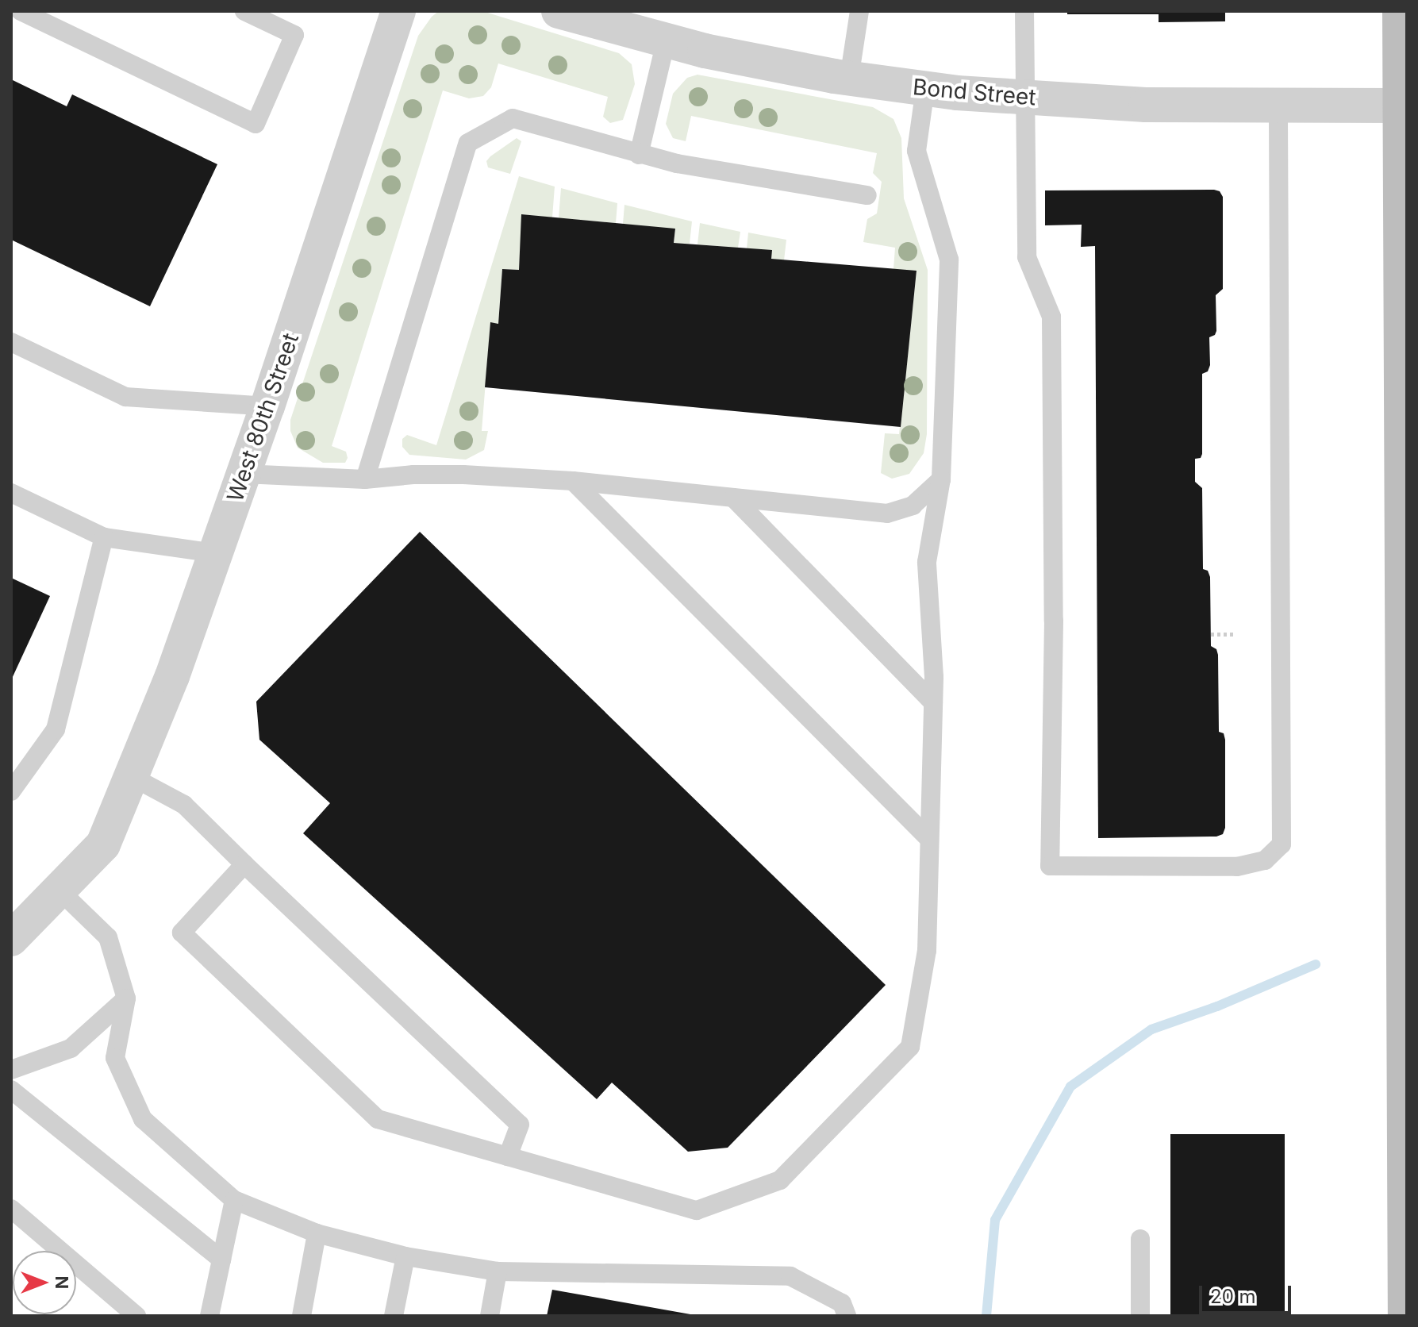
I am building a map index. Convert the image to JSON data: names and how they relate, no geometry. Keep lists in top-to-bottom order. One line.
{"streets":{"street":["Bond Street","West 80th Street"]},"scale_bar":"20 m","north":"right"}
